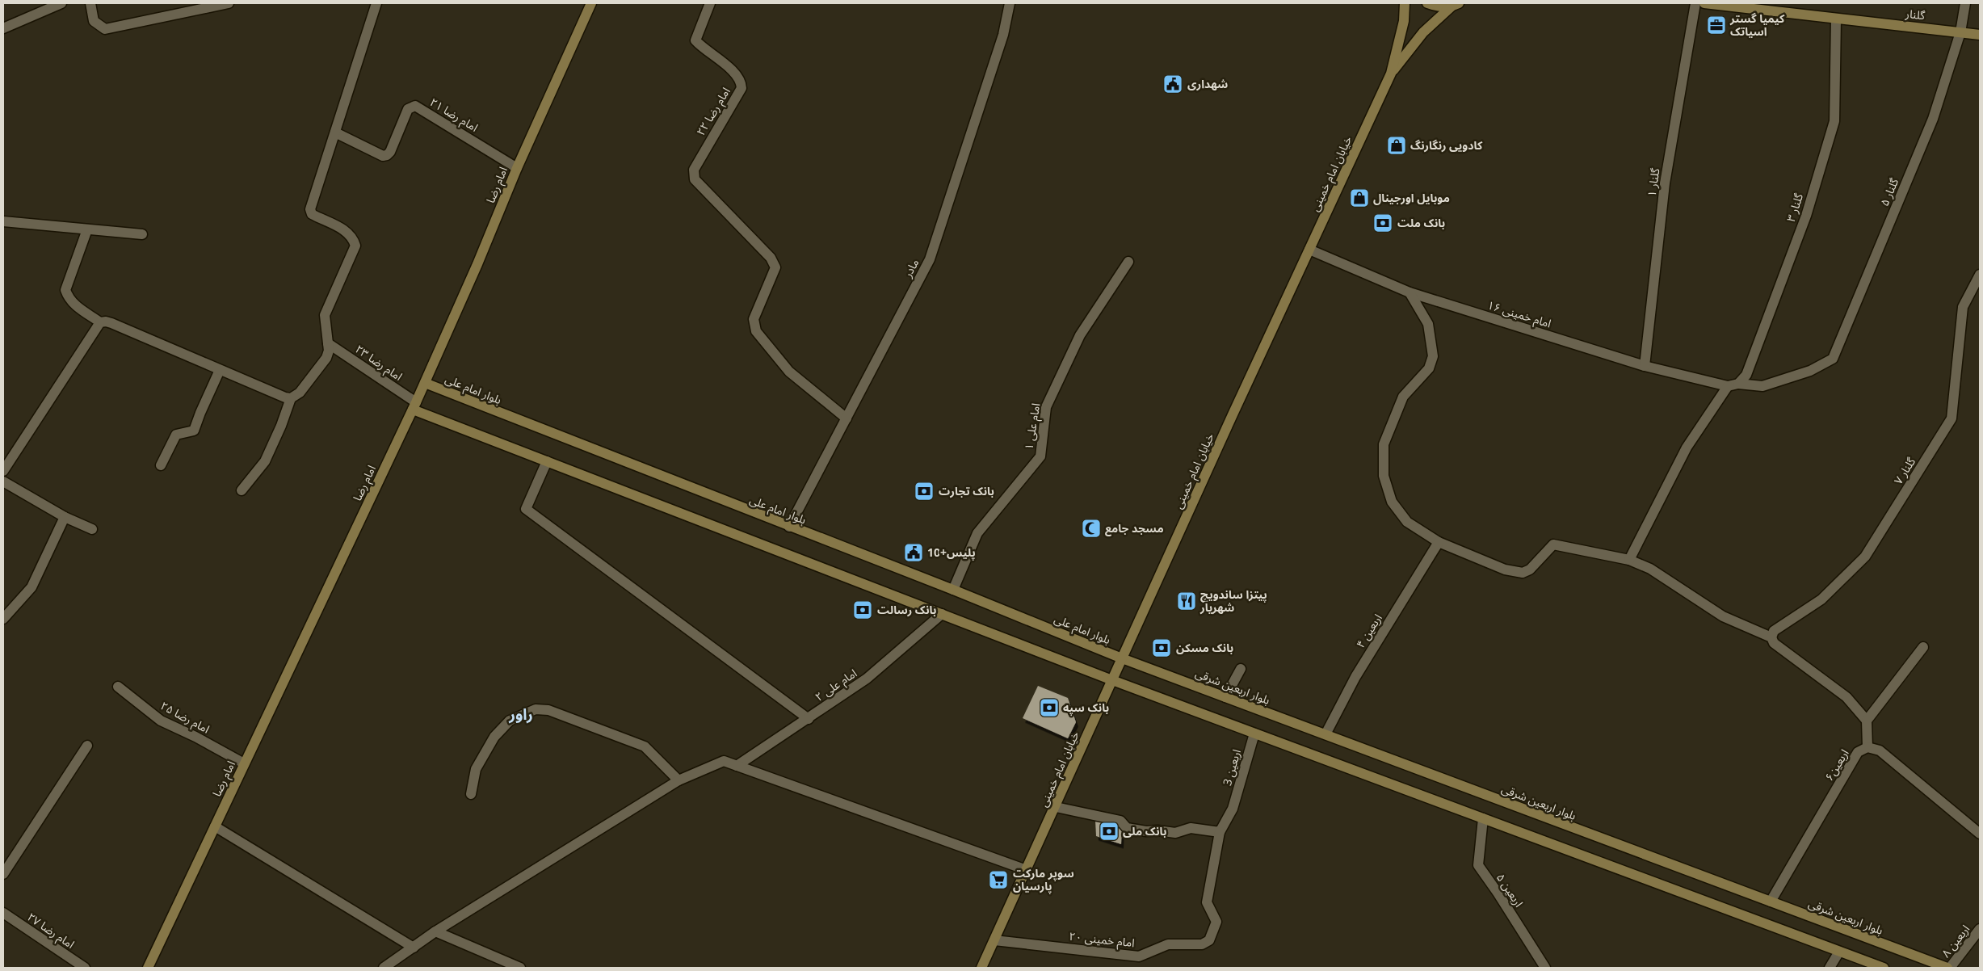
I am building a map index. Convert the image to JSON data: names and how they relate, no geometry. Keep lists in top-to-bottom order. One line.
{"streets":{"main road":["گلنار","خیابان امام خمینی","امام رضا","بلوار امام علی","بلوار اربعین شرقی"],"street":["امام رضا ۲۲","امام رضا ۲۱","گلنار ۱","گلنار ۵","گلنار ۳","مادر","امام خمینی ۱۶","امام رضا ۲۳","امام علی ۱","گلنار ۷","اربعین ۴","امام علی ۲","امام رضا ۲۵","اربعین۶","اربعین 3","اربعین ۵","امام رضا ۲۷","امام خمینی ۲۰","اربعین ۸"]},"crossings":[["گلنار","گلنار ۵"],["گلنار","گلنار ۳"],["امام رضا ۲۲","مادر"],["امام رضا ۲۱","امام رضا"],["خیابان امام خمینی","امام خمینی ۱۶"],["خیابان امام خمینی","بلوار امام علی"],["خیابان امام خمینی","بلوار اربعین شرقی"],["خیابان امام خمینی","امام خمینی ۲۰"],["گلنار ۱","امام خمینی ۱۶"],["امام رضا","امام رضا ۲۳"],["امام رضا","بلوار امام علی"],["امام رضا","امام رضا ۲۵"],["گلنار ۵","گلنار ۳"],["مادر","بلوار امام علی"],["بلوار امام علی","امام علی ۱"],["بلوار امام علی","بلوار اربعین شرقی"],["اربعین ۴","بلوار اربعین شرقی"],["بلوار اربعین شرقی","اربعین۶"],["بلوار اربعین شرقی","اربعین ۸"],["اربعین 3","امام خمینی ۲۰"]],"districts":["راور"],"places":{"office":["کیمیا گستر اسیاتک"],"public building":["شهداری","پلیس+10"],"shop":["کادویی رنگارنگ","موبایل اورجینال"],"bank":["بانک ملت","بانک تجارت","بانک رسالت","بانک مسکن","بانک سپه","بانک ملی"],"mosque":["مسجد جامع"],"restaurant":["پیتزا ساندویچ شهریار"],"supermarket":["سوپر مارکت پارسیان"]}}
